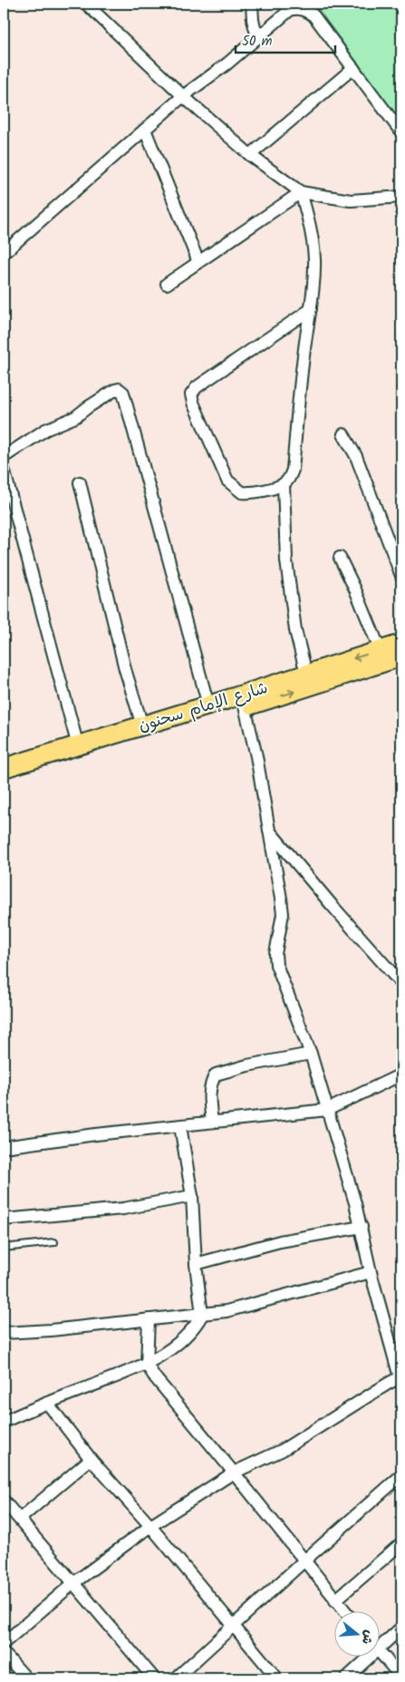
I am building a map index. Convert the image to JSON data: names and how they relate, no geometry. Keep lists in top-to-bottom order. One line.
{"streets":{"main road":["شارع الإمام سحنون"]},"scale_bar":"50 m","north":"right"}
